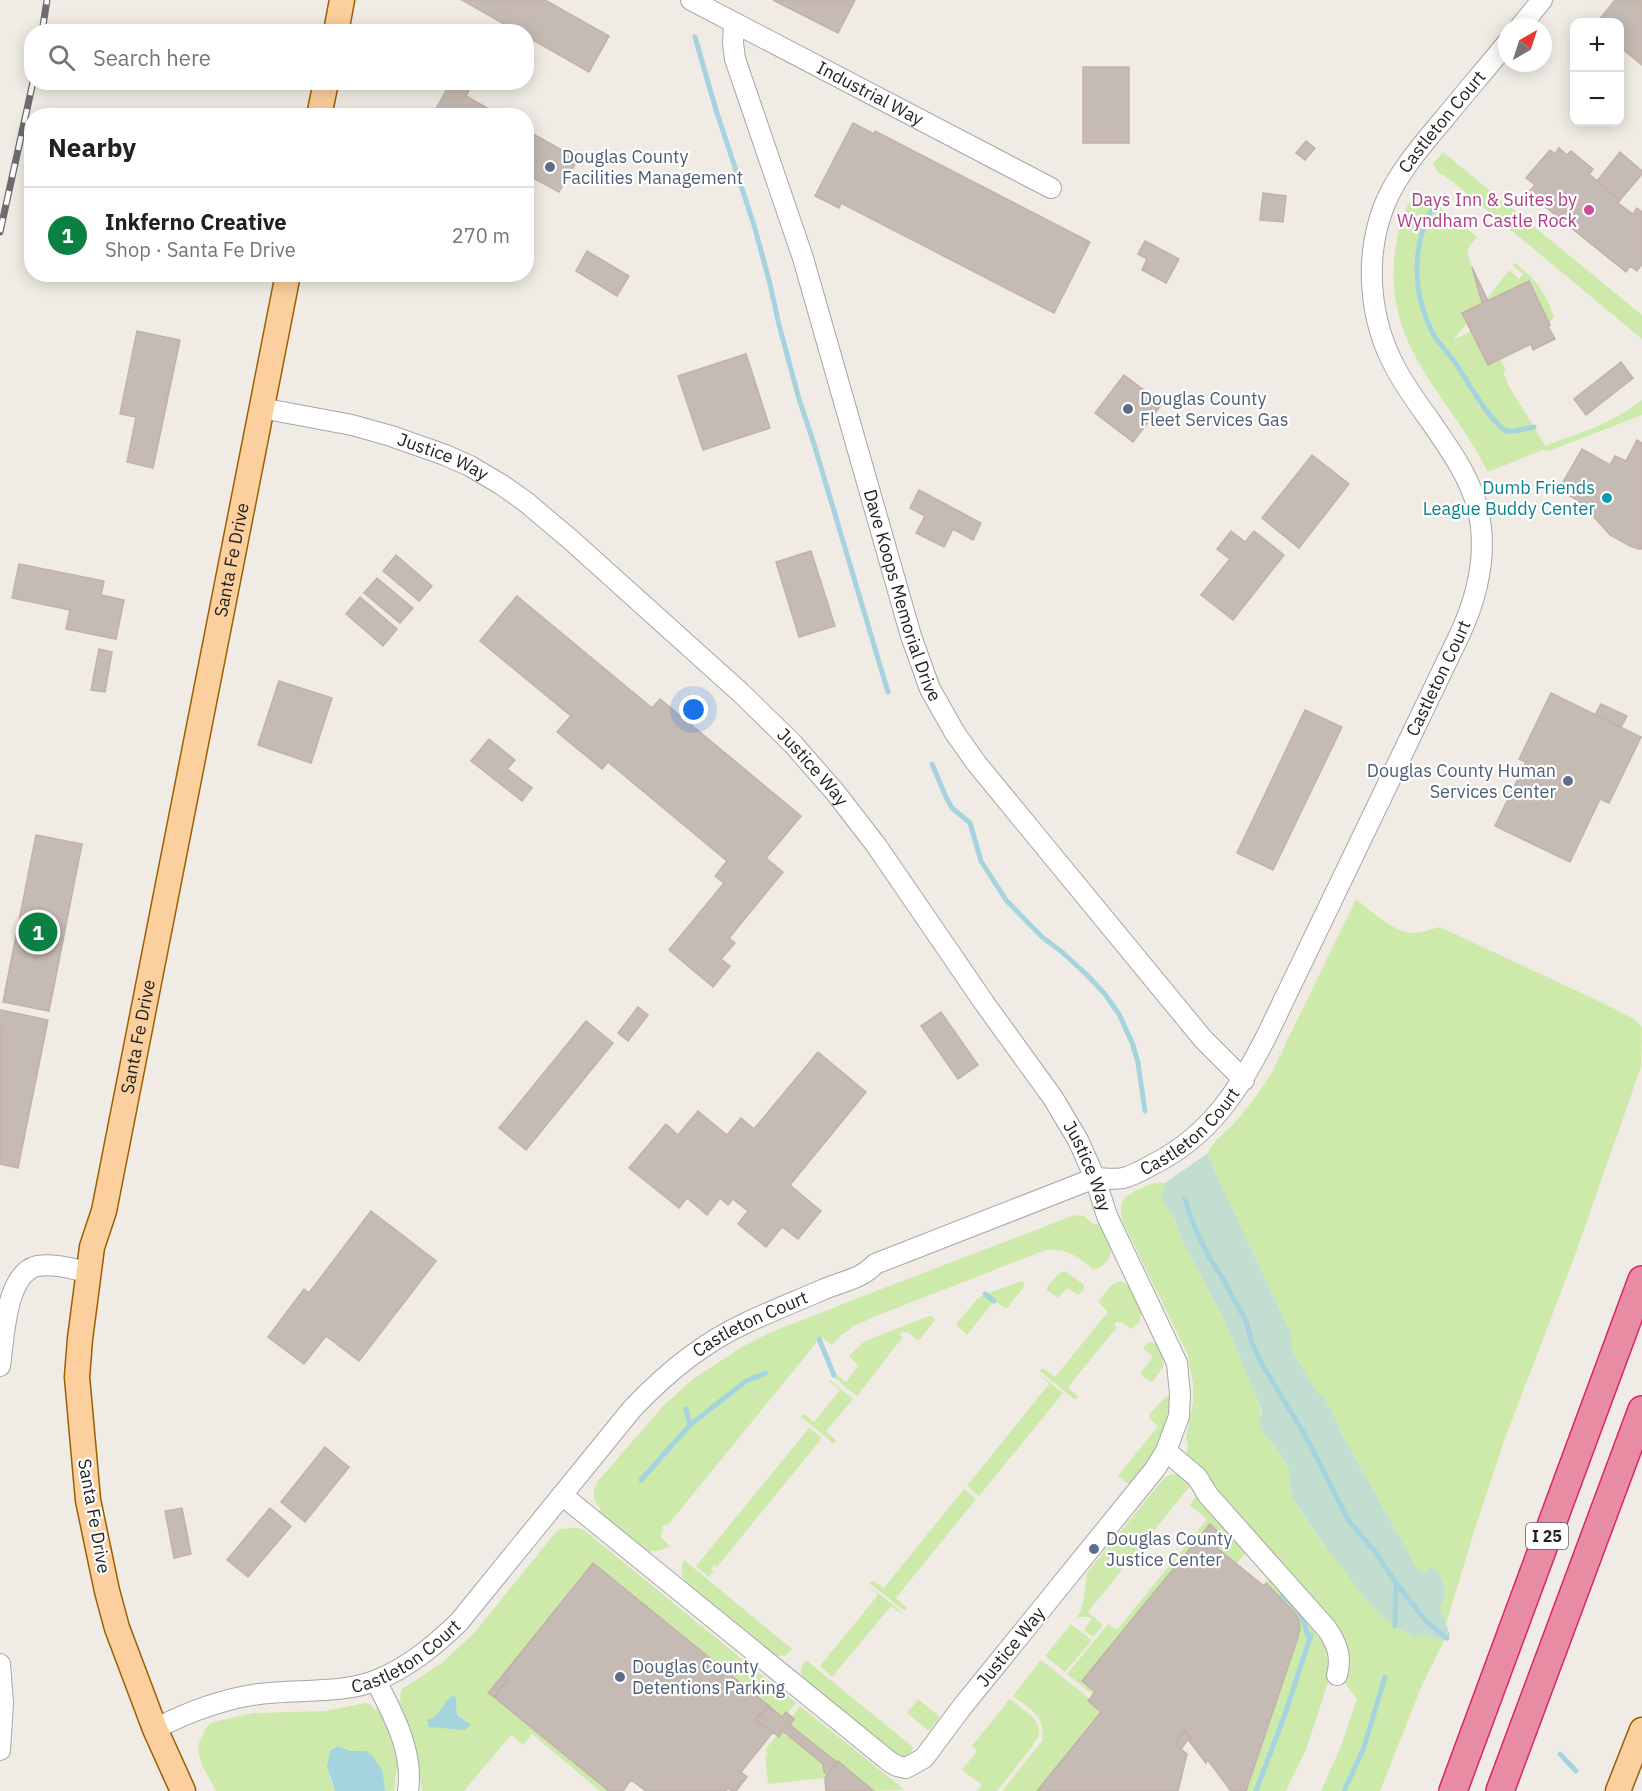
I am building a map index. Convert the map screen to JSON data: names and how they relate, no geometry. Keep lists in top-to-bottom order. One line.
{"streets":{"highway":["I 25"],"main road":["Santa Fe Drive"],"street":["Industrial Way","Castleton Court","Justice Way","Dave Koops Memorial Drive"]},"crossings":[["Industrial Way","Dave Koops Memorial Drive"],["Castleton Court","Justice Way"],["Castleton Court","Santa Fe Drive"],["Castleton Court","Dave Koops Memorial Drive"],["Justice Way","Santa Fe Drive"]],"places":["Douglas County Facilities Management","Days Inn & Suites by Wyndham Castle Rock","Douglas County Fleet Services Gas","Dumb Friends League Buddy Center","Douglas County Human Services Center","Douglas County Justice Center","Douglas County Detentions Parking"],"north":"top right","page":{"map_buttons":["+","−"],"search":"Search here","heading":"Nearby","list":[{"mark":"1","name":"Inkferno Creative","note":"Shop · Santa Fe Drive","value":"270 m"}],"pins":"1"}}
